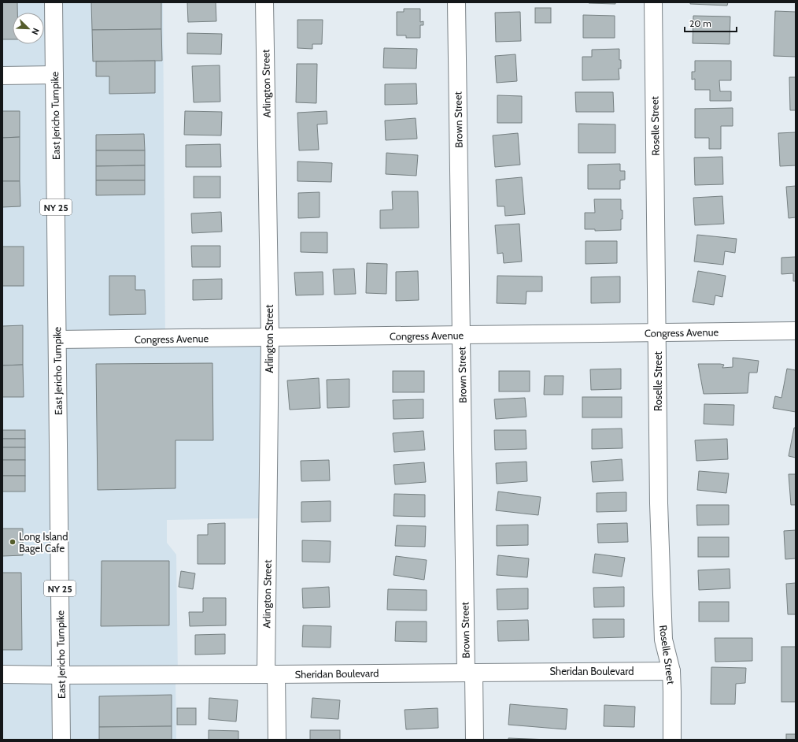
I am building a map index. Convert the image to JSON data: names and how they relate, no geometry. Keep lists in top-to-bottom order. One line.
{"streets":{"street":["Arlington Street","East Jericho Turnpike","Brown Street","Roselle Street","NY 25","Congress Avenue","Sheridan Boulevard"]},"crossings":[["Arlington Street","Congress Avenue"],["Arlington Street","Sheridan Boulevard"],["East Jericho Turnpike","Congress Avenue"],["East Jericho Turnpike","Sheridan Boulevard"],["Brown Street","Congress Avenue"],["Brown Street","Sheridan Boulevard"],["Roselle Street","Congress Avenue"],["Roselle Street","Sheridan Boulevard"]],"places":["Long Island Bagel Cafe"],"scale_bar":"20 m","north":"bottom right"}
